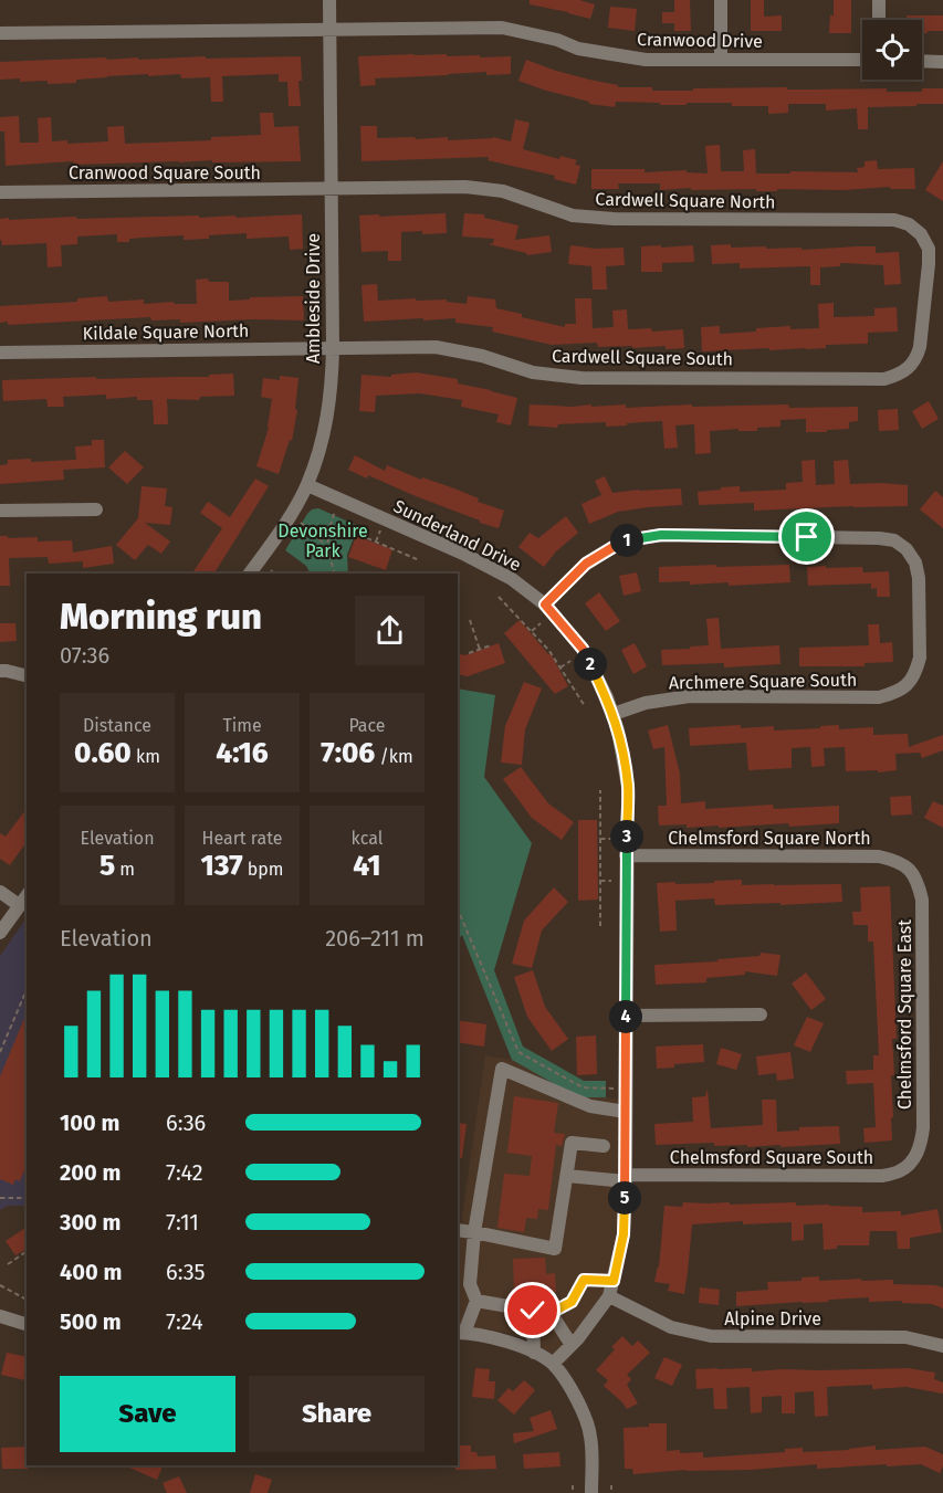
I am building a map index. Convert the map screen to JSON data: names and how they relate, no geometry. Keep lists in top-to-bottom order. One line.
{"streets":{"street":["Cranwood Drive","Cranwood Square South","Cardwell Square North","Ambleside Drive","Kildale Square North","Cardwell Square South","Sunderland Drive","Archmere Square South","Chelmsford Square North","Chelmsford Square East","Chelmsford Square South","Alpine Drive"]},"crossings":[["Cranwood Drive","Ambleside Drive"],["Cranwood Square South","Cardwell Square North"],["Cranwood Square South","Ambleside Drive"],["Cardwell Square North","Ambleside Drive"],["Cardwell Square North","Cardwell Square South"],["Ambleside Drive","Kildale Square North"],["Ambleside Drive","Cardwell Square South"],["Ambleside Drive","Sunderland Drive"],["Kildale Square North","Cardwell Square South"],["Sunderland Drive","Archmere Square South"],["Sunderland Drive","Chelmsford Square North"],["Sunderland Drive","Chelmsford Square South"],["Sunderland Drive","Alpine Drive"],["Chelmsford Square North","Chelmsford Square East"],["Chelmsford Square East","Chelmsford Square South"]],"parks":["Devonshire Park"],"page":{"pins":["1","2","3","4","5"],"heading":["Morning run","07:36"],"stats":[["Distance","0.60 km"],["Time","4:16"],["Pace","7:06 /km"],["Elevation","5 m"],["Heart rate","137 bpm"],["kcal","41"]],"chart":["Elevation","206–211 m"],"list":[{"name":"100 m","note":"6:36"},{"name":"200 m","note":"7:42"},{"name":"300 m","note":"7:11"},{"name":"400 m","note":"6:35"},{"name":"500 m","note":"7:24"}],"buttons":["Save","Share"]}}
